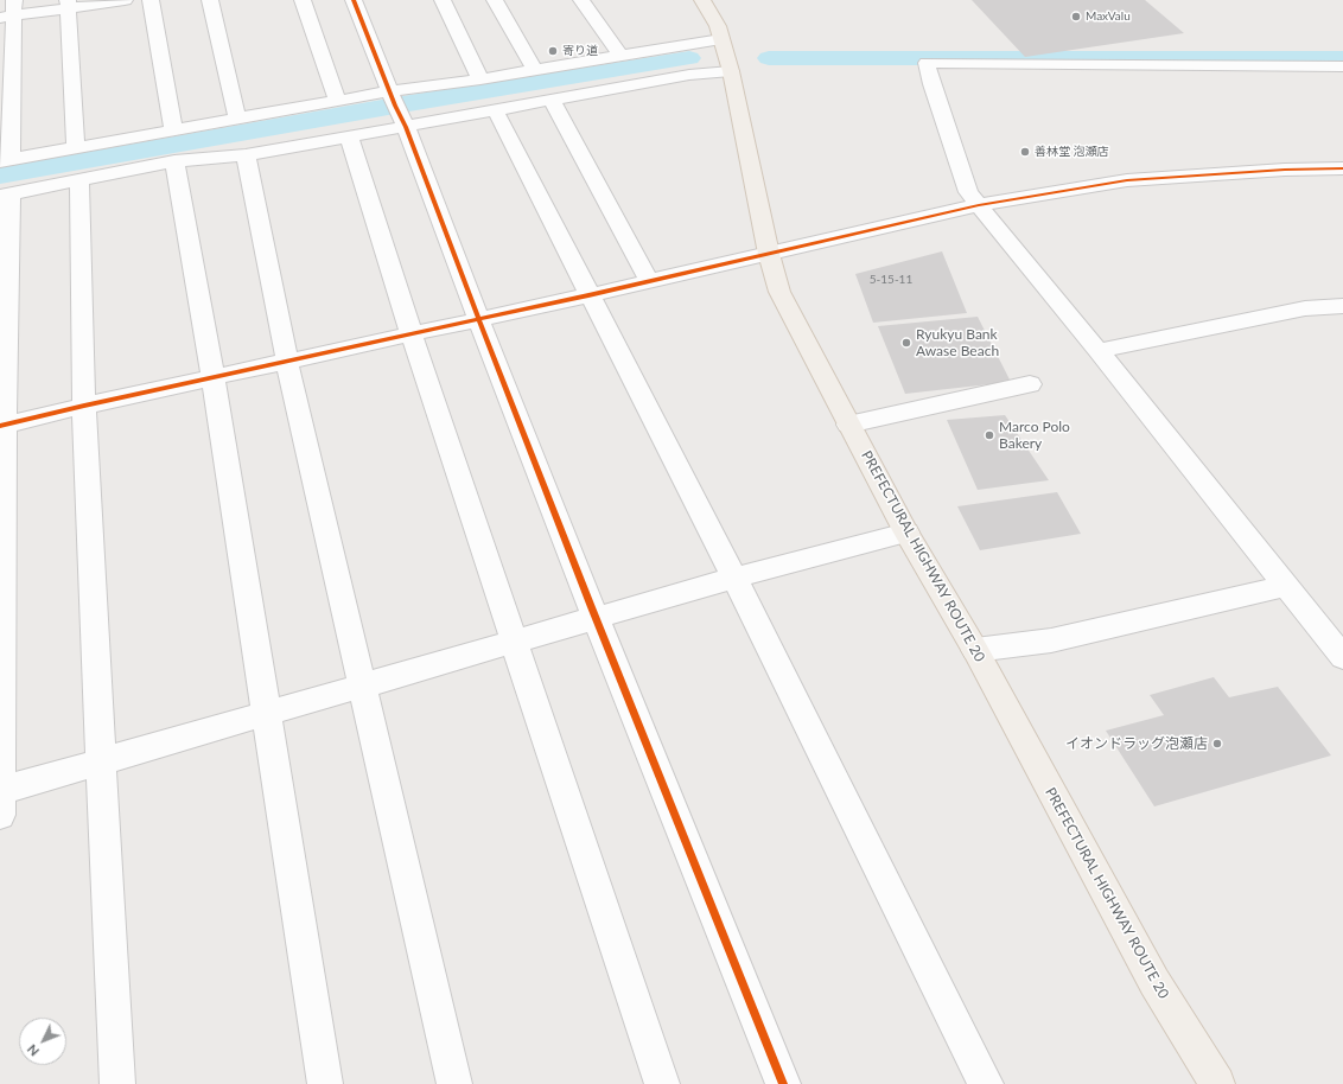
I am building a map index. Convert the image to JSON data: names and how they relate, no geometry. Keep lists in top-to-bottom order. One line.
{"streets":{"main road":["PREFECTURAL HIGHWAY ROUTE 20"]},"places":["MaxValu","寄り道","善林堂 泡瀬店","Ryukyu Bank Awase Beach","Marco Polo Bakery","イオンドラッグ泡瀬店"],"house_numbers":["5-15-11"],"north":"bottom left"}
